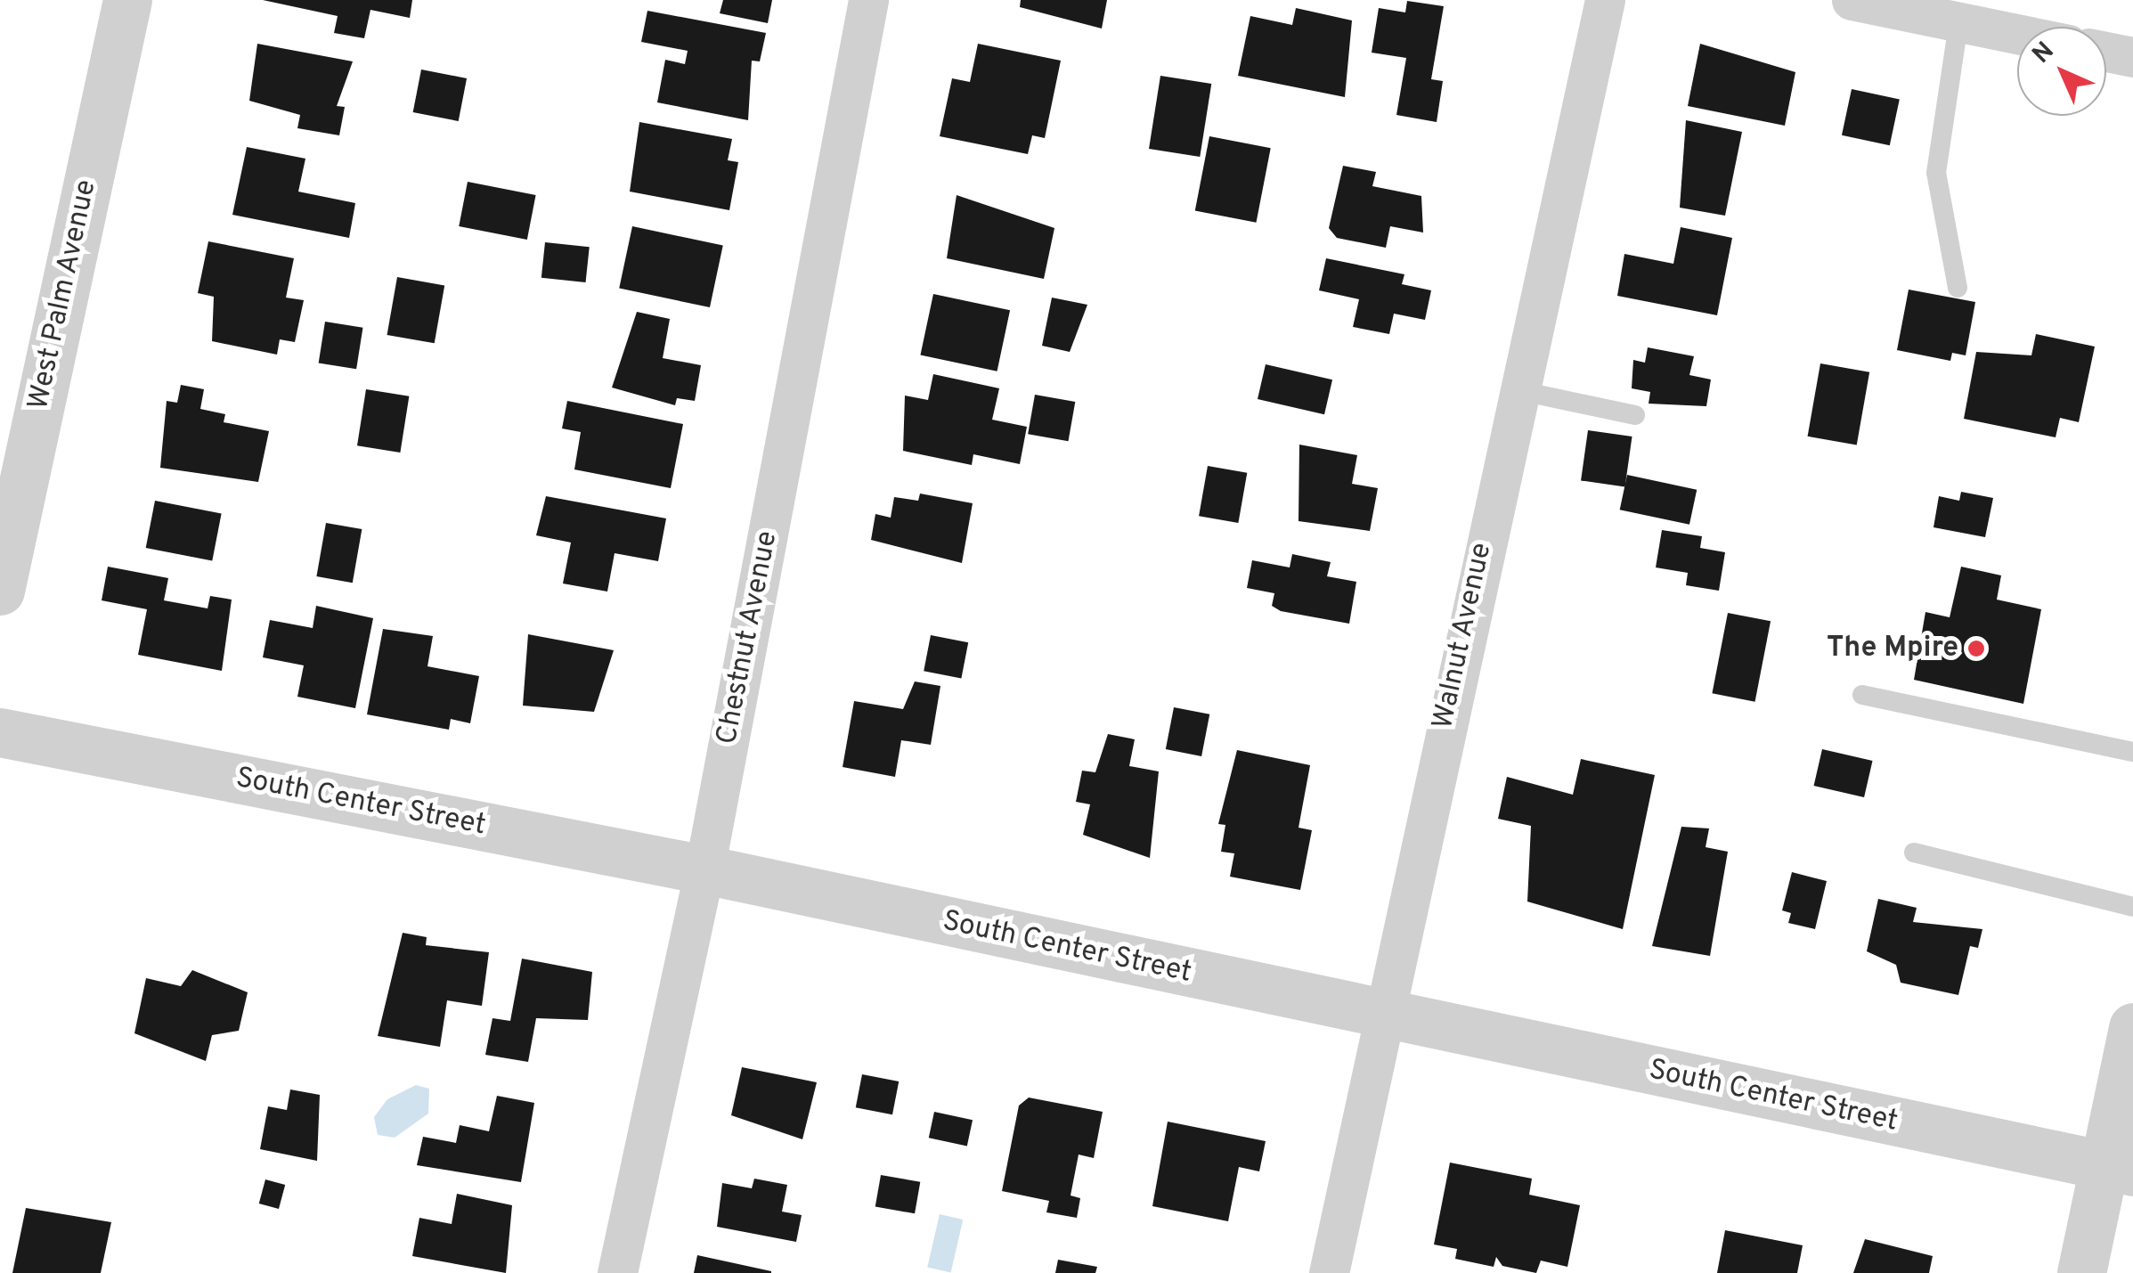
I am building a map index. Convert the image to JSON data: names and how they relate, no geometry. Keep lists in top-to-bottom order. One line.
{"streets":{"street":["West Palm Avenue","Walnut Avenue","Chestnut Avenue","South Center Street"]},"crossings":[["Walnut Avenue","South Center Street"],["Chestnut Avenue","South Center Street"]],"places":["The Mpire"],"north":"top left"}
